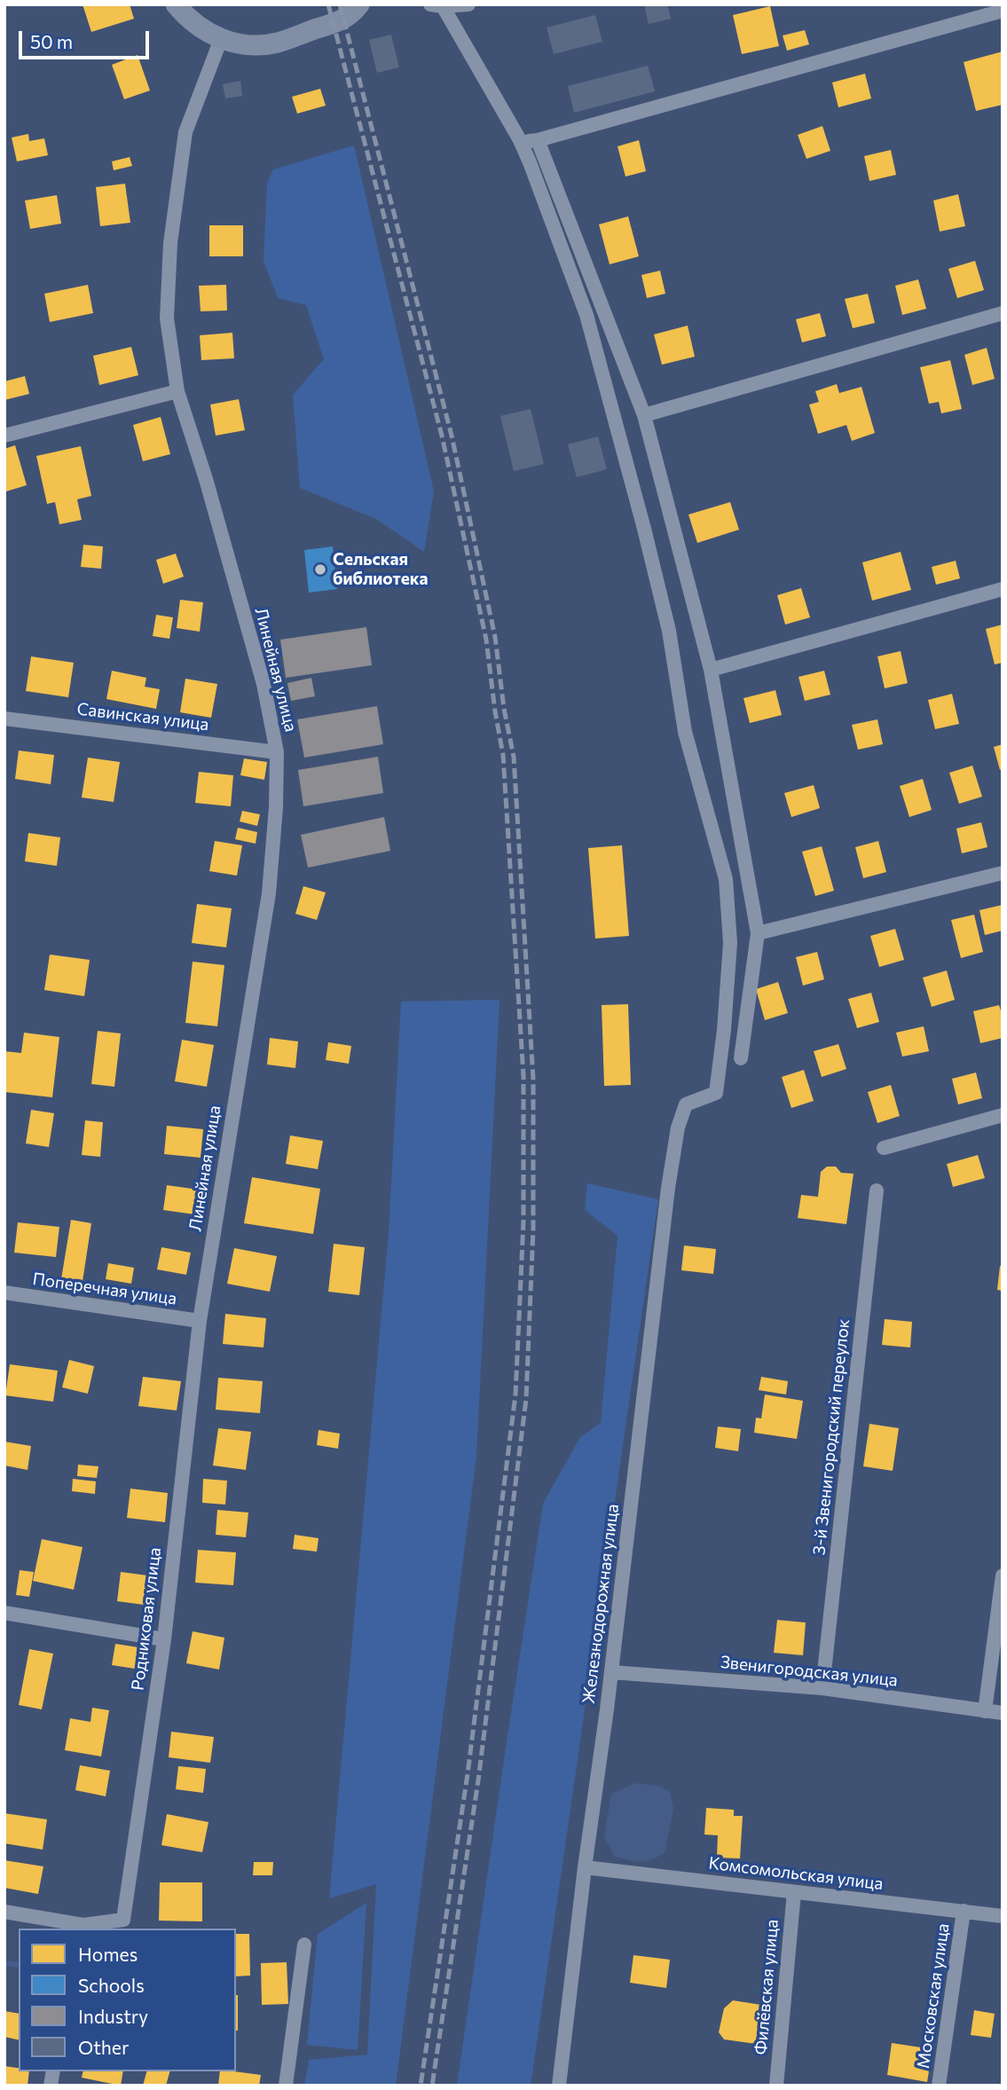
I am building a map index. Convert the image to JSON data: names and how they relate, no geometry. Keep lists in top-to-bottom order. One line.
{"streets":{"street":["Линейная улица","Савинская улица","Поперечная улица","3-й Звенигородский переулок","Железнодорожная улица","Родниковая улица","Звенигородская улица","Комсомольская улица","Филёвская улица","Московская улица"]},"crossings":[["Линейная улица","Савинская улица"],["Линейная улица","Поперечная улица"],["Линейная улица","Родниковая улица"],["Поперечная улица","Родниковая улица"],["3-й Звенигородский переулок","Звенигородская улица"],["Железнодорожная улица","Звенигородская улица"],["Железнодорожная улица","Комсомольская улица"],["Комсомольская улица","Филёвская улица"],["Комсомольская улица","Московская улица"]],"places":["Сельская библиотека"],"legend":["Homes","Schools","Industry","Other"],"scale_bar":"50 m"}
